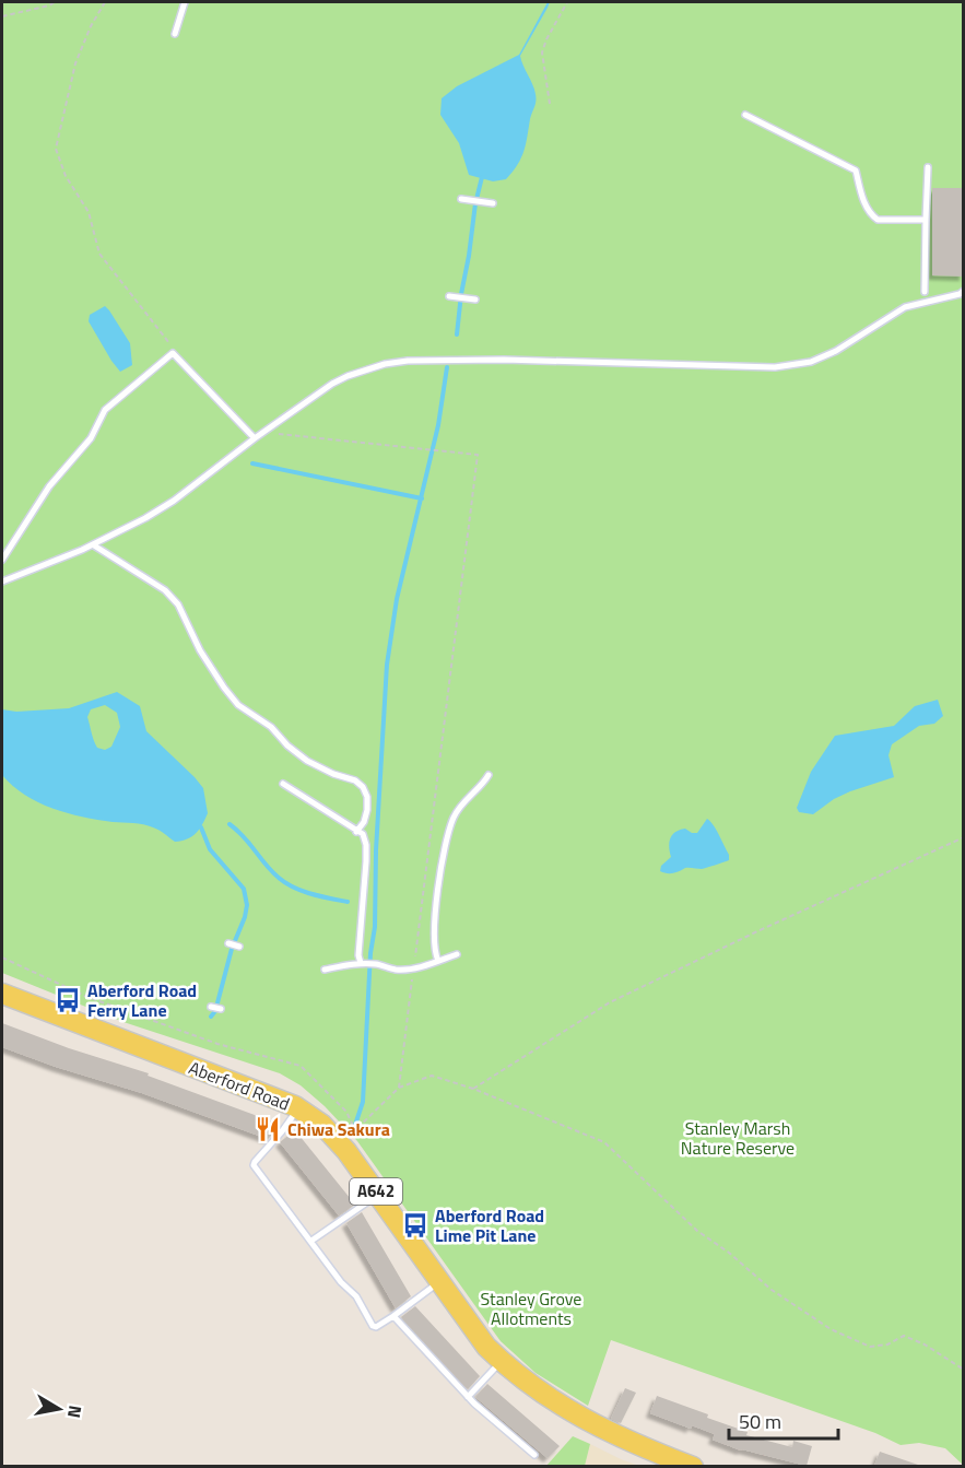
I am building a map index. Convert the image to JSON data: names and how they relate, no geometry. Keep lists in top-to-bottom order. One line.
{"streets":{"main road":["Aberford Road","A642"]},"parks":["Stanley Marsh Nature Reserve","Stanley Grove Allotments"],"places":{"bus stop":["Aberford Road Ferry Lane","Aberford Road Lime Pit Lane"],"restaurant":["Chiwa Sakura"]},"scale_bar":"50 m","north":"right"}
